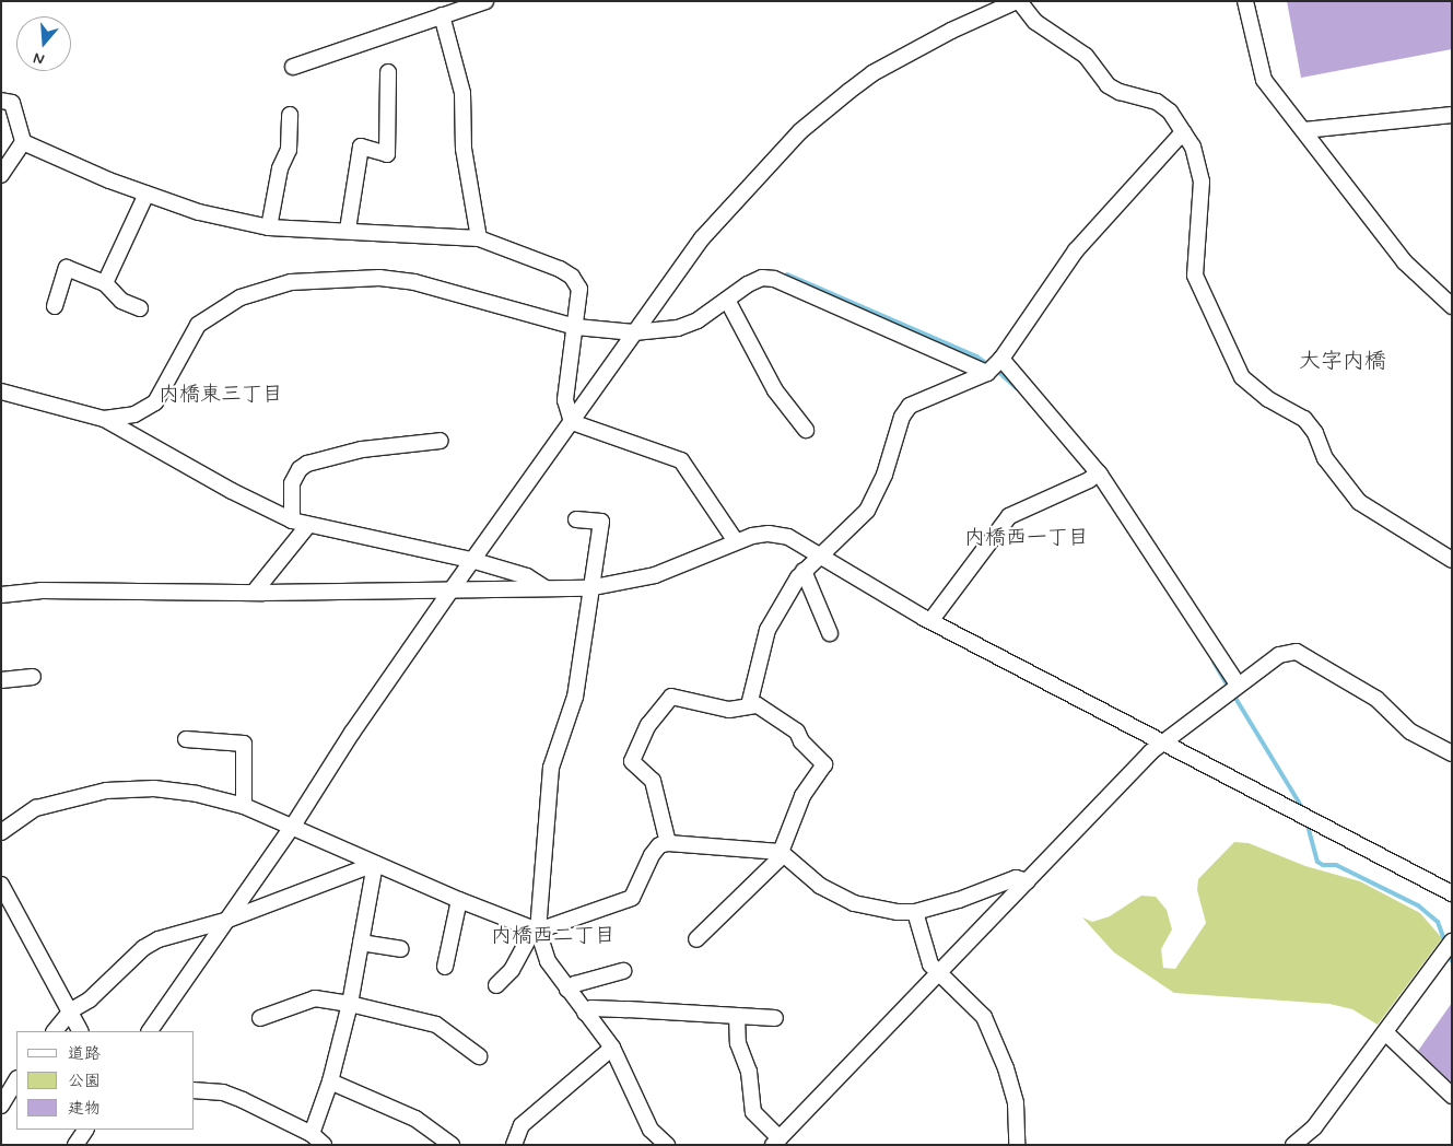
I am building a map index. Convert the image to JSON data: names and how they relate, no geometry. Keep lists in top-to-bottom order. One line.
{"districts":["大字内橋","内橋東三丁目","内橋西一丁目","内橋西二丁目"],"legend":["道路","公園","建物"],"north":"bottom"}
